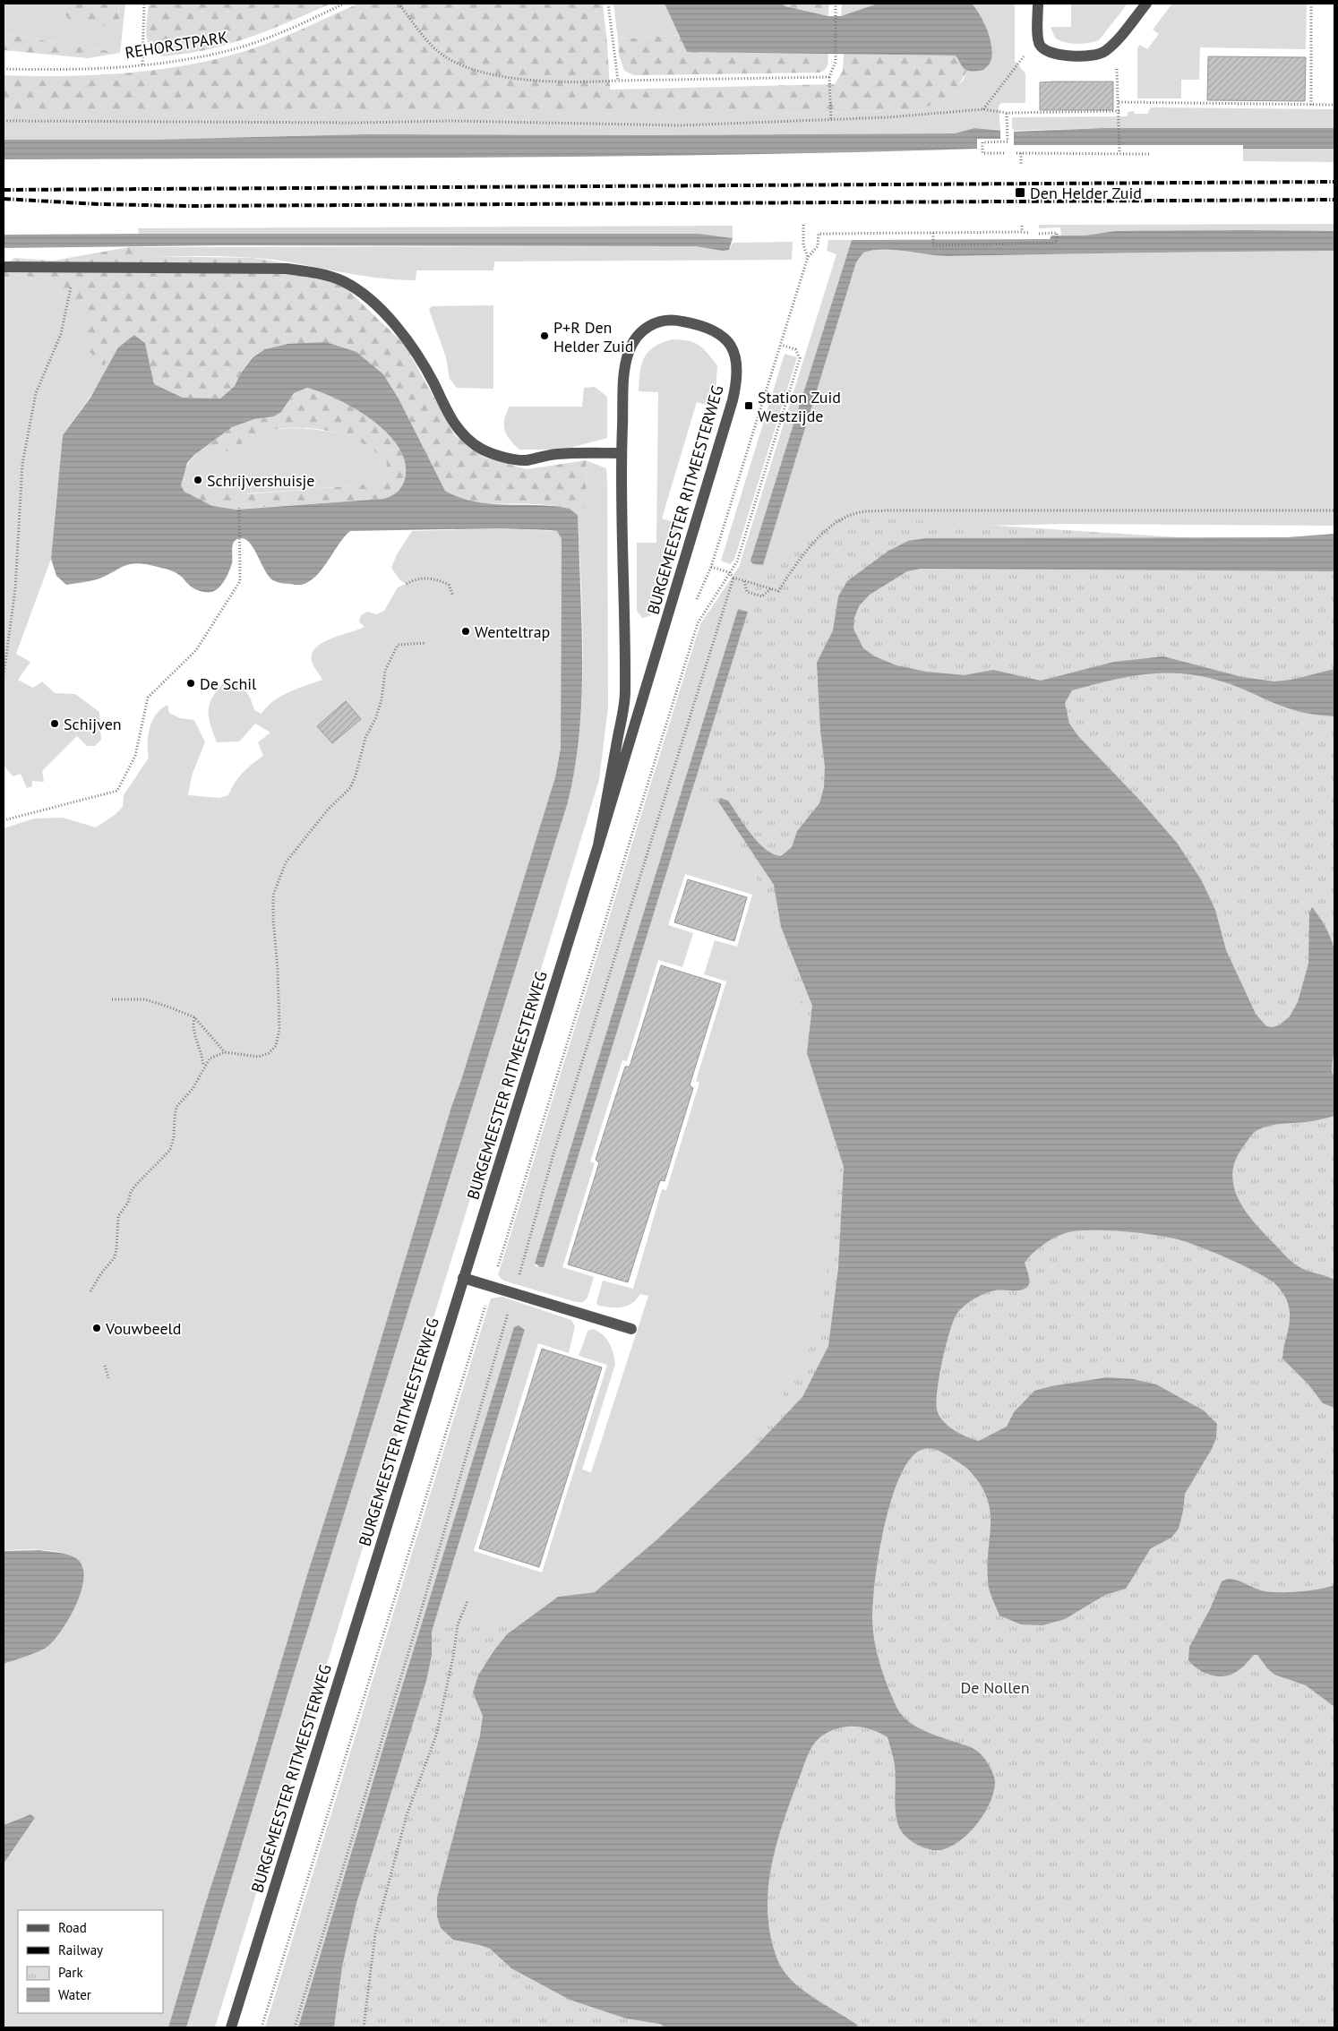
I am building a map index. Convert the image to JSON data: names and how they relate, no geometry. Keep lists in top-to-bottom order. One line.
{"streets":{"street":["BURGEMEESTER RITMEESTERWEG"],"path":["REHORSTPARK"]},"parks":["De Nollen"],"places":{"transit":["Den Helder Zuid","Station Zuid Westzijde"],"other":["P+R Den Helder Zuid","Schrijvershuisje","Wenteltrap","De Schil","Schijven","Vouwbeeld"]},"legend":["Road","Railway","Park","Water"]}
